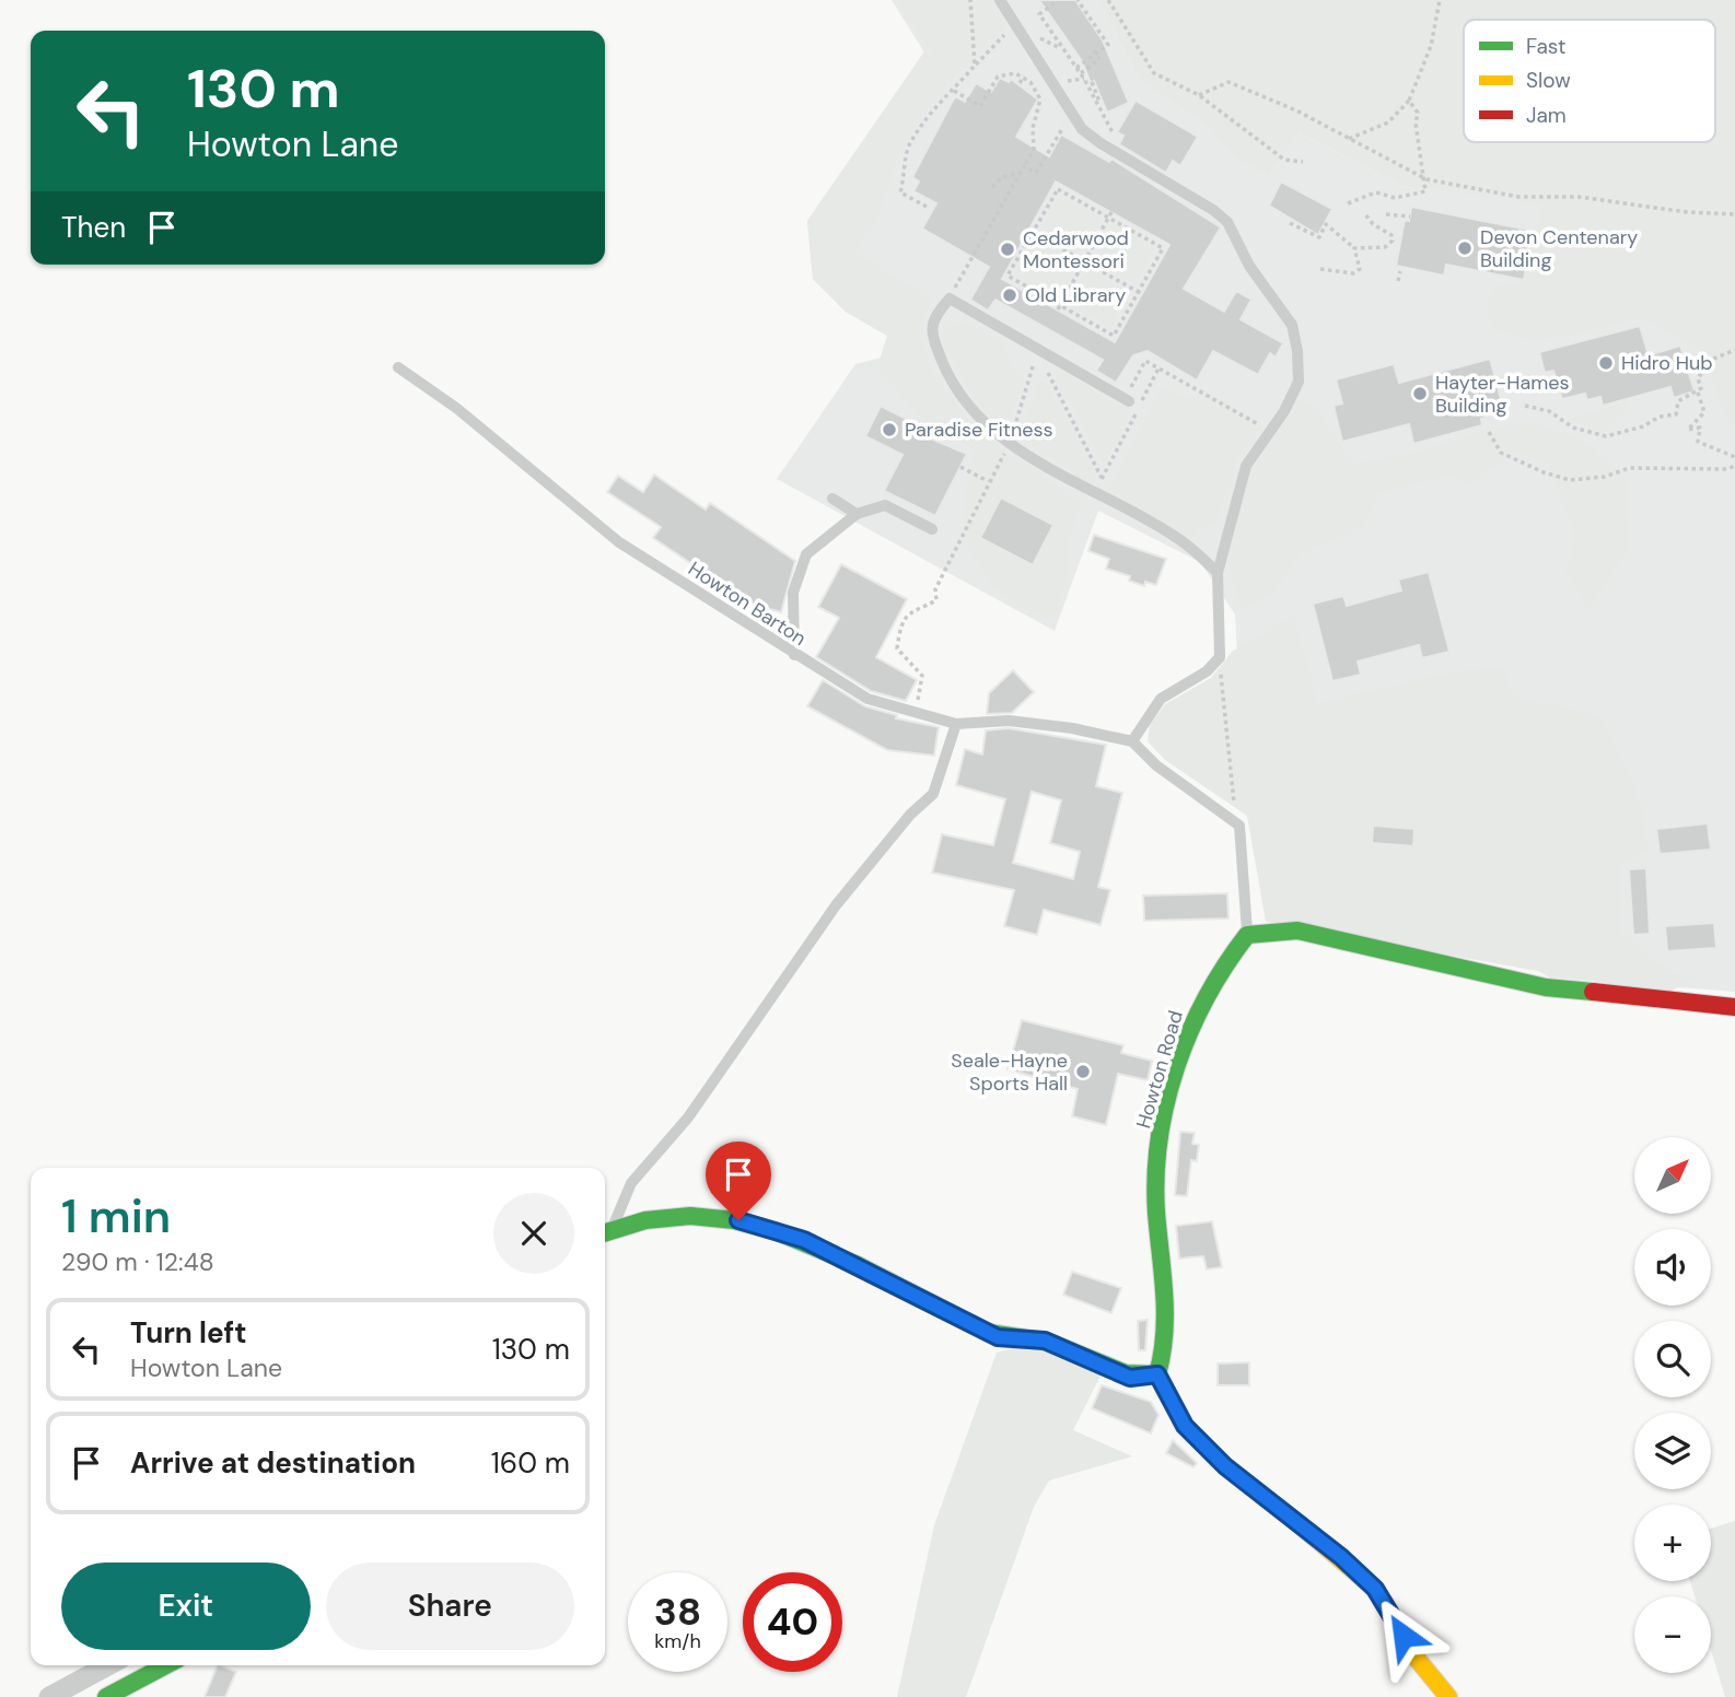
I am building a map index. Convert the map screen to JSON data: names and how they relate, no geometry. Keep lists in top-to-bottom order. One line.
{"streets":{"street":["Howton Road"],"lane":["Howton Barton"]},"places":["Devon Centenary Building","Cedarwood Montessori","Old Library","Hidro Hub","Hayter-Hames Building","Paradise Fitness","Seale-Hayne Sports Hall"],"legend":["Fast","Slow","Jam"],"north":"top right","page":{"turn":["130 m","Howton Lane"],"then":"Then","map_buttons":["+","−"],"heading":["1 min","290 m · 12:48"],"list":[{"name":"Turn left","note":"Howton Lane","value":"130 m"},{"name":"Arrive at destination","value":"160 m"}],"buttons":["Exit","Share"],"speed":"38 km/h","limit":"40"}}
